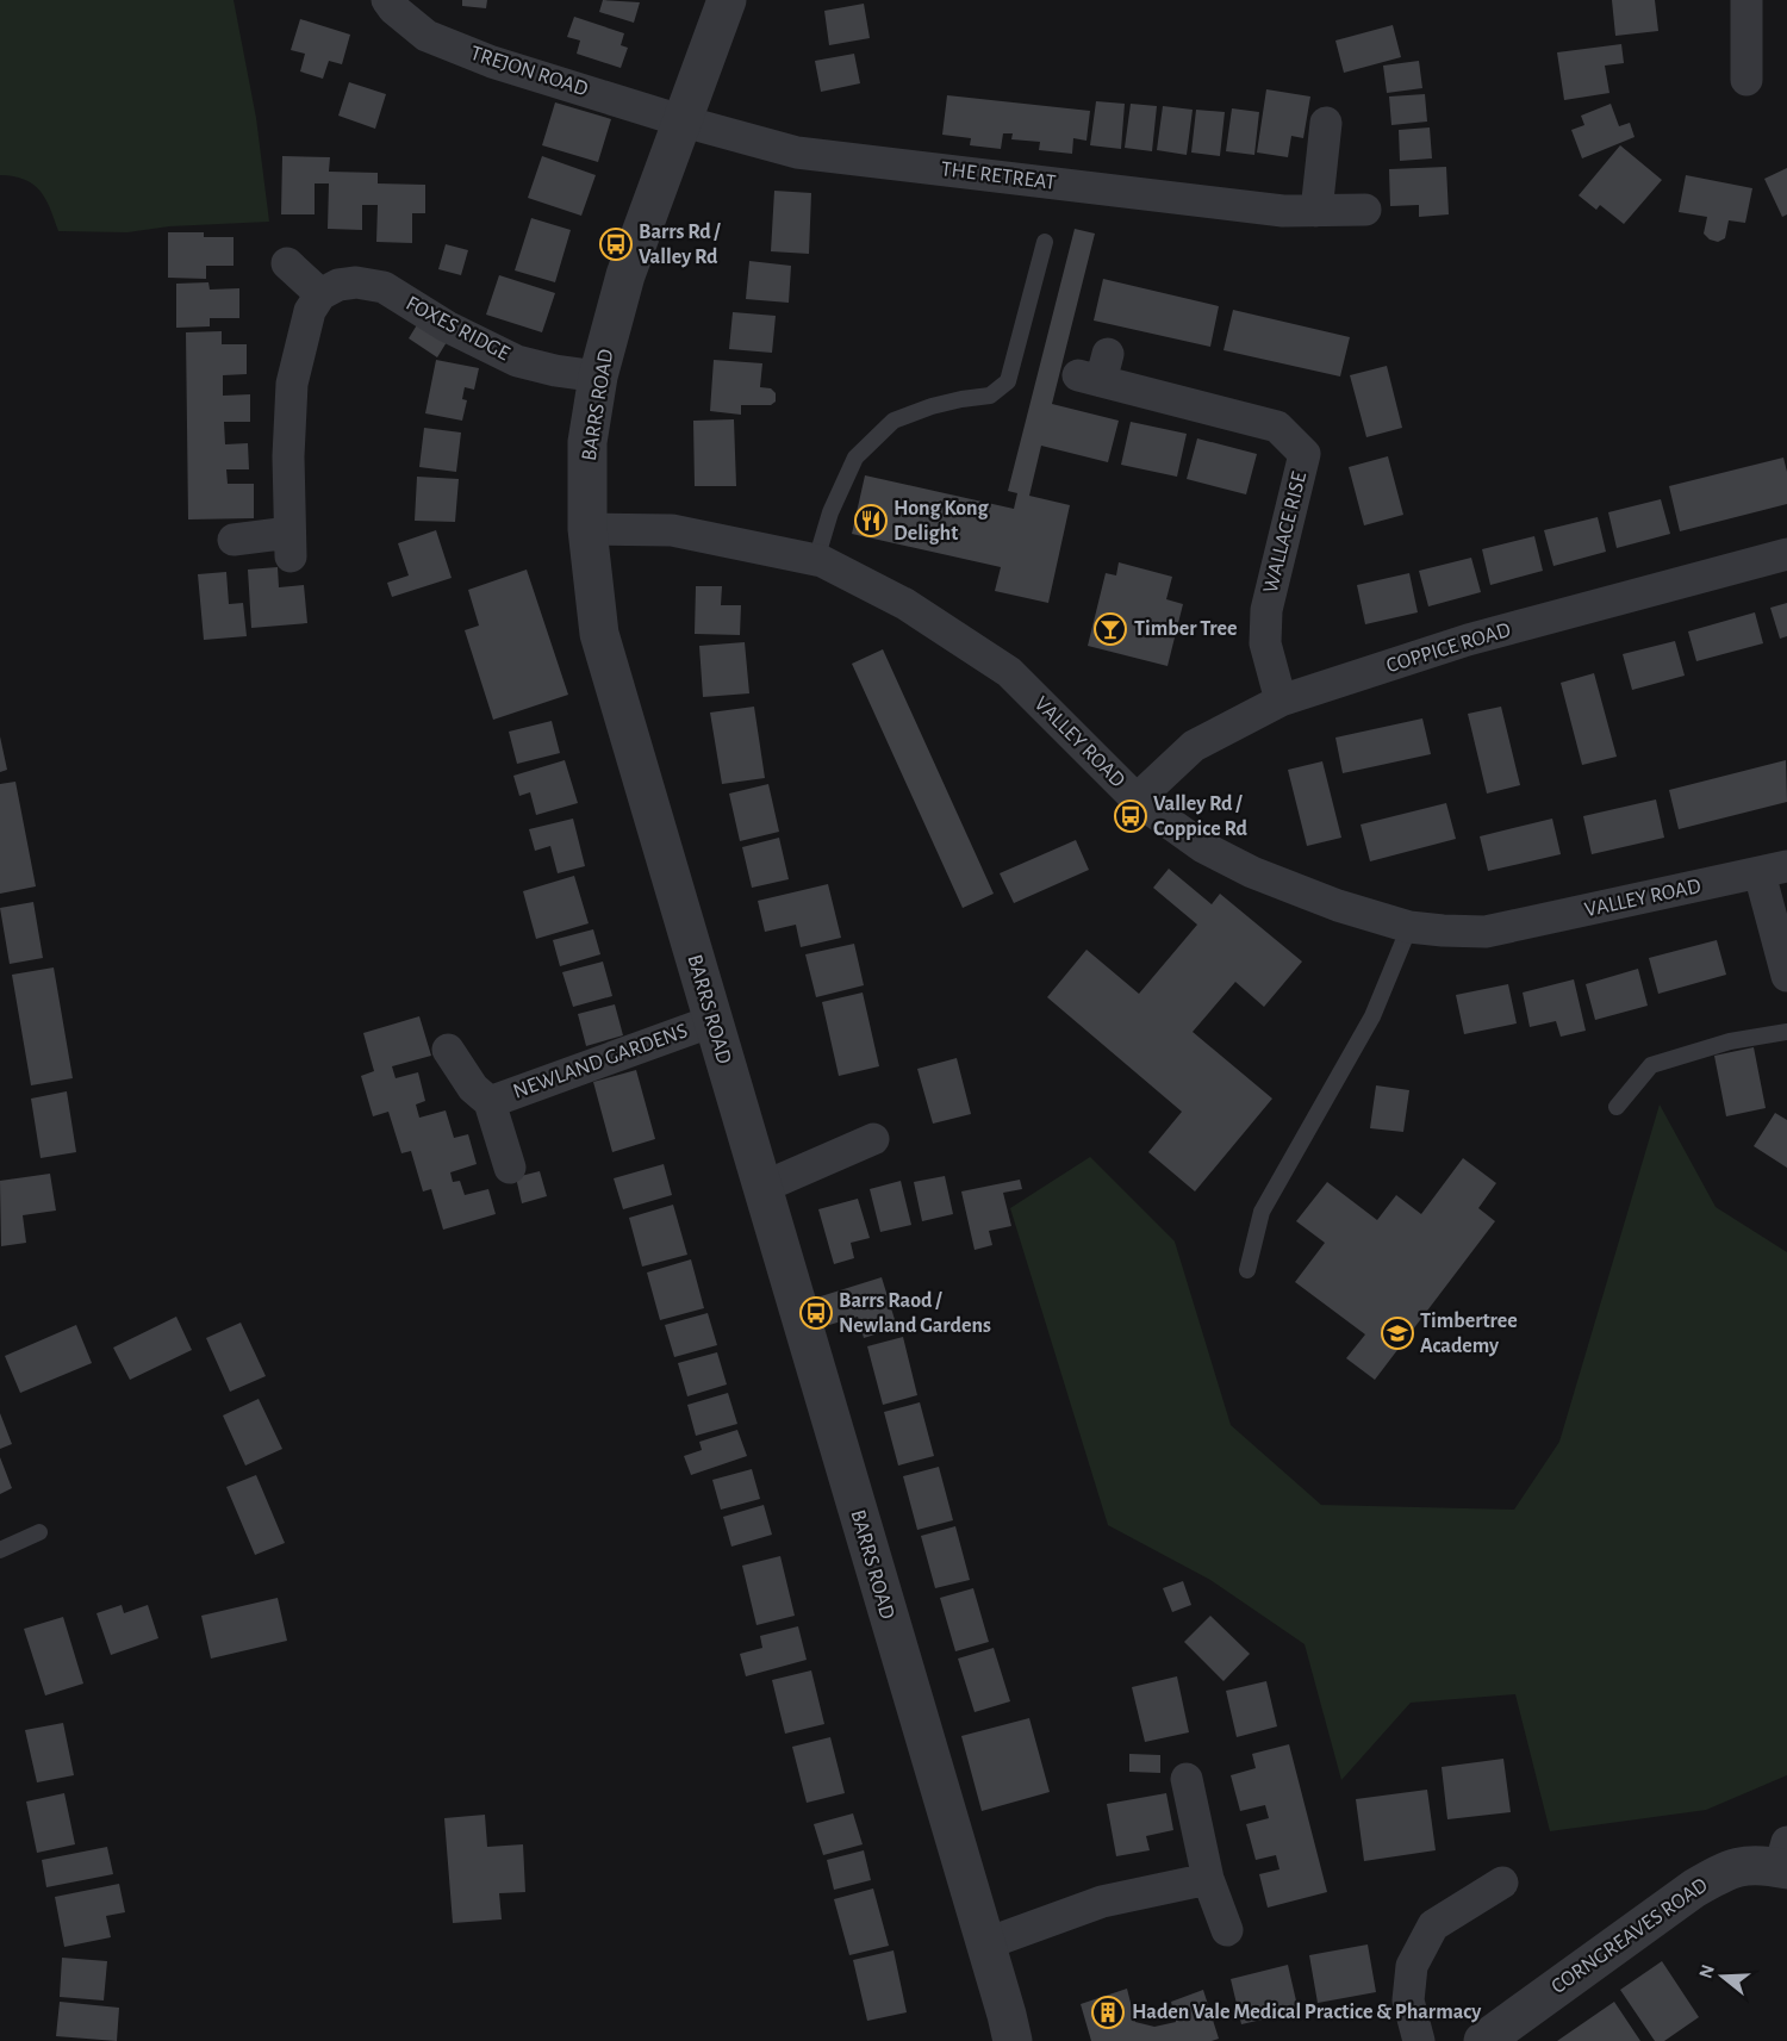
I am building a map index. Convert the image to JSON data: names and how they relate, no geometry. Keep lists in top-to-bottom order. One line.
{"streets":{"street":["TREJON ROAD","THE RETREAT","FOXES RIDGE","BARRS ROAD","WALLACE RISE","COPPICE ROAD","VALLEY ROAD","NEWLAND GARDENS","CORNGREAVES ROAD"]},"crossings":[["TREJON ROAD","THE RETREAT"],["TREJON ROAD","BARRS ROAD"],["THE RETREAT","BARRS ROAD"],["FOXES RIDGE","BARRS ROAD"],["BARRS ROAD","VALLEY ROAD"],["BARRS ROAD","NEWLAND GARDENS"],["WALLACE RISE","COPPICE ROAD"],["COPPICE ROAD","VALLEY ROAD"]],"places":{"bus stop":["Barrs Rd / Valley Rd","Valley Rd / Coppice Rd","Barrs Raod / Newland Gardens"],"restaurant":["Hong Kong Delight"],"bar":["Timber Tree"],"school or university":["Timbertree Academy"],"building":["Haden Vale Medical Practice & Pharmacy"]},"north":"left"}
